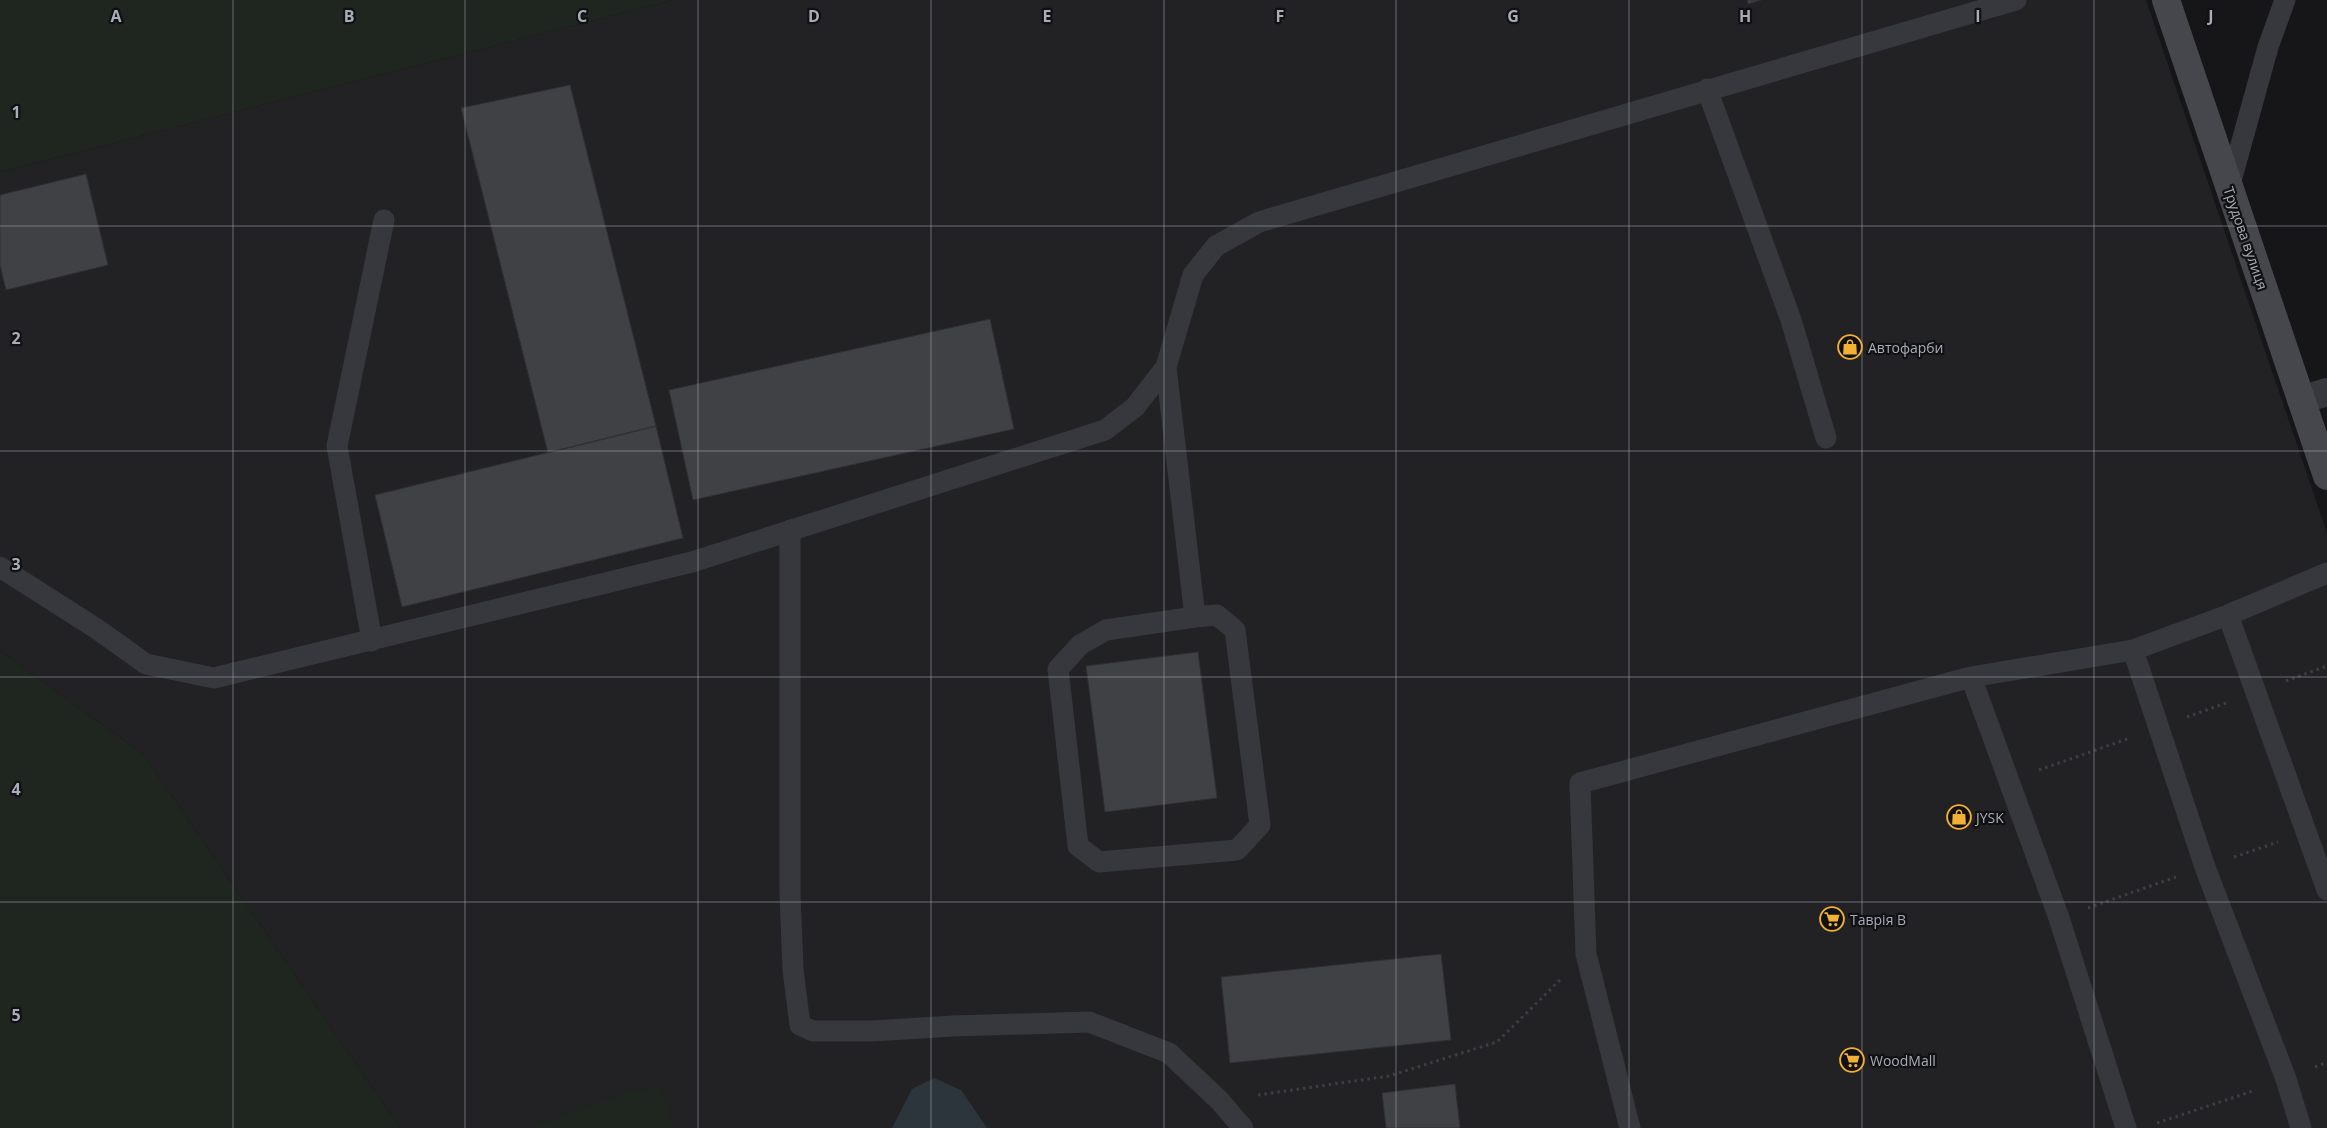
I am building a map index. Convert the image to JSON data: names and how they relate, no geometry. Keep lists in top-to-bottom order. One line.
{"streets":{"main road":["Трудова вулиця"]},"places":{"shop":["Автофарби","JYSK"],"supermarket":["Таврія В","WoodMall"]},"grid":{"columns":["A","B","C","D","E","F","G","H","I","J"],"rows":["1","2","3","4","5"]}}
